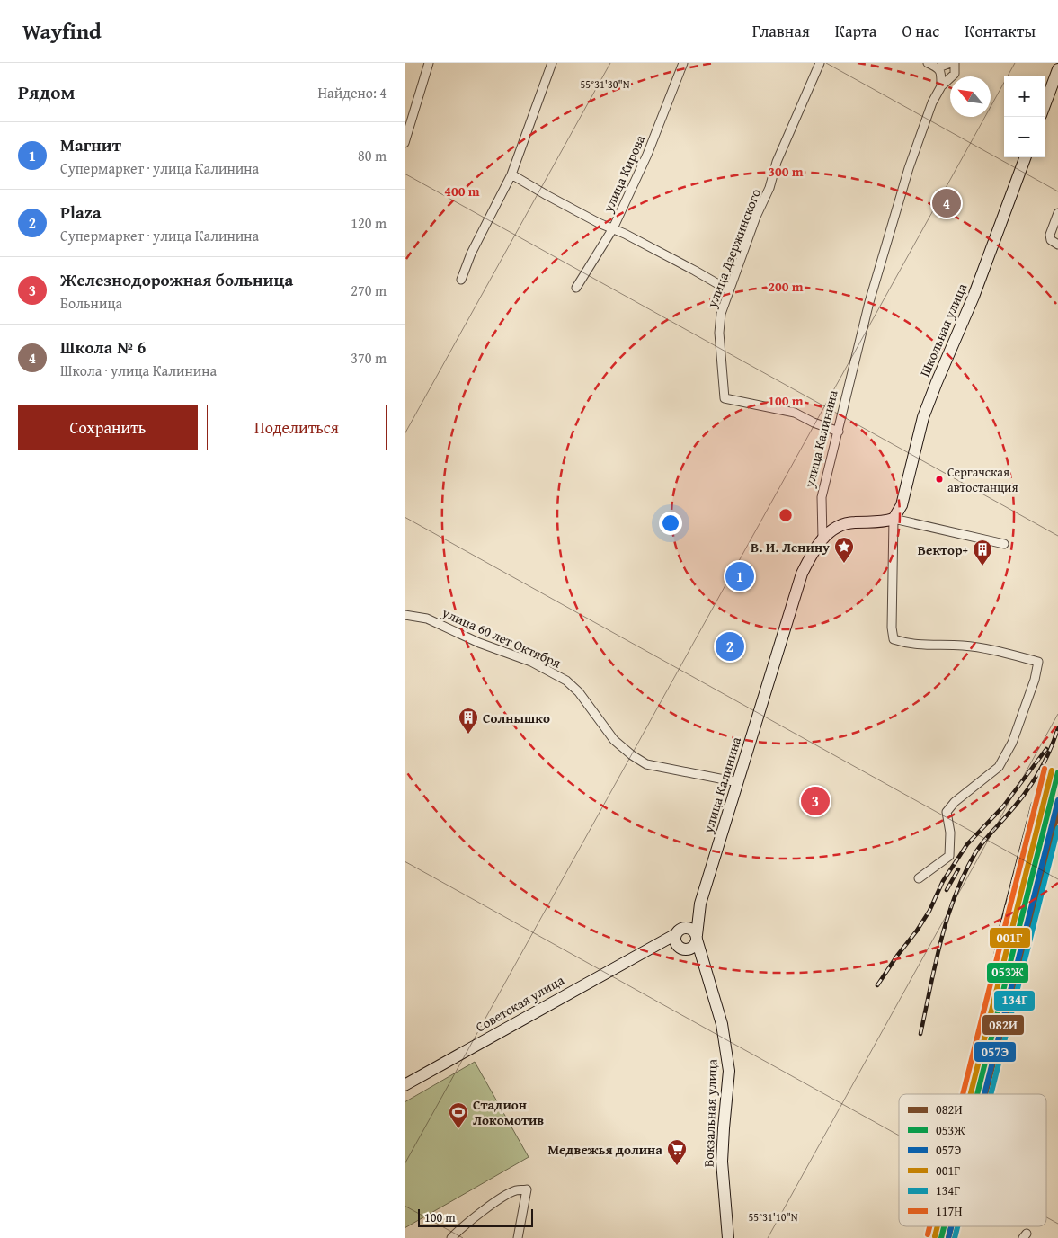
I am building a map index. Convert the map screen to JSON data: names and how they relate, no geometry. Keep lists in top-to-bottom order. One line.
{"streets":{"main road":["Школьная улица","улица Калинина","Советская улица","Вокзальная улица"],"street":["улица Кирова","улица Дзержинского","улица 60 лет Октября"]},"crossings":[["улица Дзержинского","улица Калинина"],["улица Калинина","улица 60 лет Октября"],["Советская улица","Вокзальная улица"]],"places":{"other":["Сергачская автостанция"],"place":["В. И. Ленину"],"building":["Вектор+","Солнышко"],"sports":["Стадион Локомотив"],"supermarket":["Медвежья долина"]},"lines":["transit line 117Н","transit line 001Г","transit line 053Ж","transit line 057Э","transit line 082И","transit line 134Г"],"legend":["082И","053Ж","057Э","001Г","134Г","117Н"],"scale_bar":"100 m","north":"top left","page":{"header":"Wayfind","nav":["Главная","Карта","О нас","Контакты"],"heading":["Рядом","Найдено: 4"],"map_buttons":["+","−"],"list":[{"mark":"1","name":"Магнит","note":"Супермаркет · улица Калинина","value":"80 m"},{"mark":"2","name":"Plaza","note":"Супермаркет · улица Калинина","value":"120 m"},{"mark":"3","name":"Железнодорожная больница","note":"Больница","value":"270 m"},{"mark":"4","name":"Школа № 6","note":"Школа · улица Калинина","value":"370 m"}],"pins":["4","1","2","3"],"buttons":["Сохранить","Поделиться"],"scale":"100 m"},"coordinates":["55°31'30\"N","55°31'10\"N"],"rings":["300 m","400 m","200 m","100 m"]}
